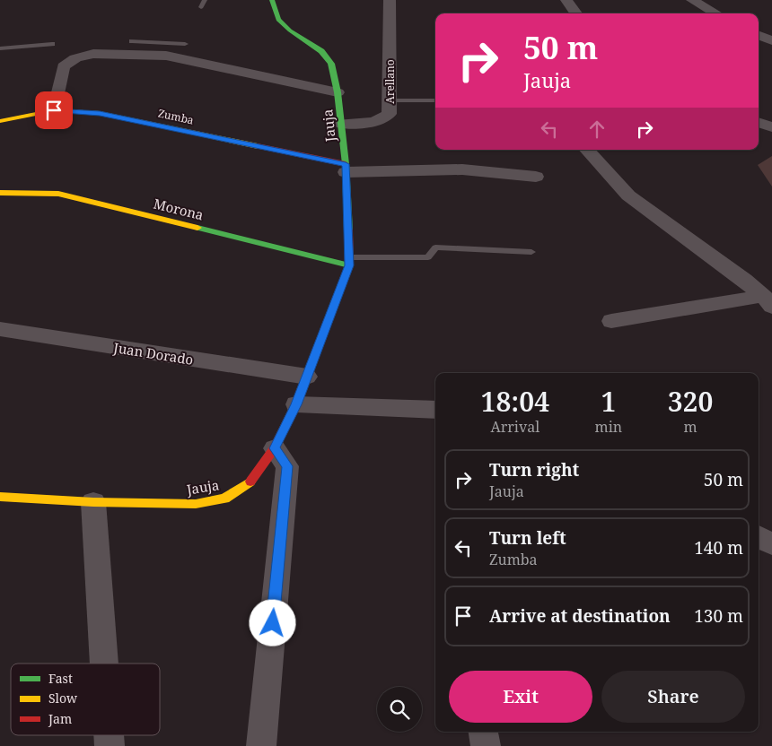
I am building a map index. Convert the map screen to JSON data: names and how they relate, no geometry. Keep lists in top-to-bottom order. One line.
{"streets":{"street":["Arellano","Zumba","Jauja","Morona","Juan Dorado"]},"crossings":[["Arellano","Jauja"],["Zumba","Jauja"],["Jauja","Morona"],["Jauja","Juan Dorado"]],"legend":["Fast","Slow","Jam"],"page":{"turn":["50 m","Jauja"],"eta":["18:04","Arrival","1","min","320","m"],"list":[{"name":"Turn right","note":"Jauja","value":"50 m"},{"name":"Turn left","note":"Zumba","value":"140 m"},{"name":"Arrive at destination","value":"130 m"}],"buttons":["Exit","Share"]}}
